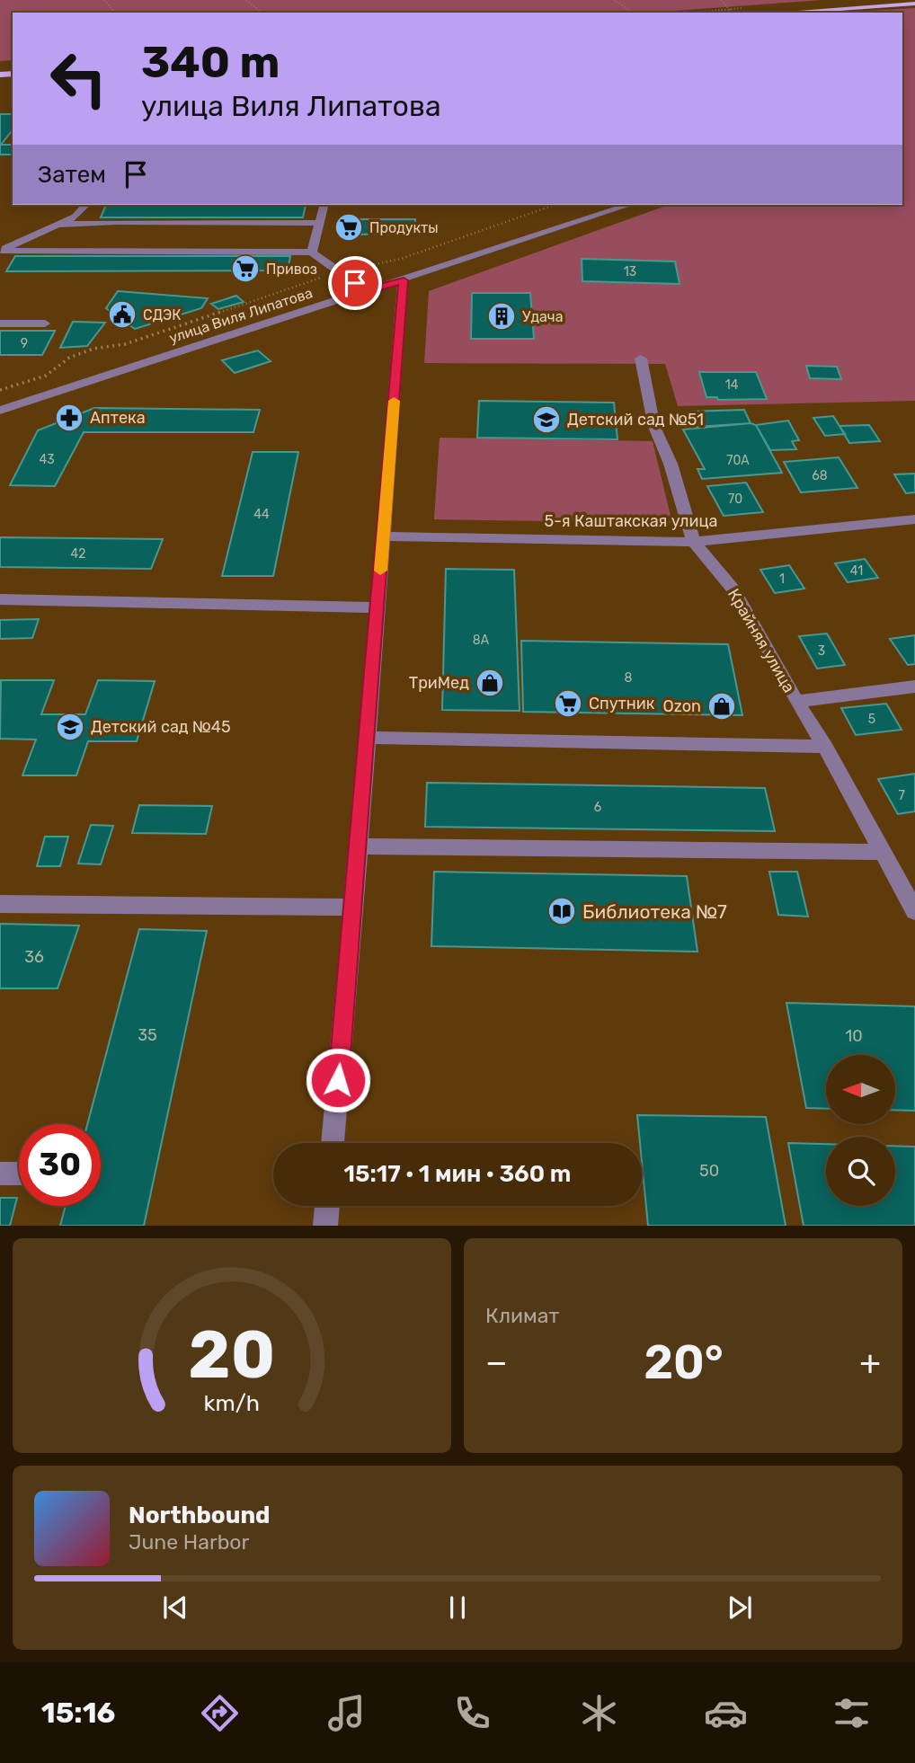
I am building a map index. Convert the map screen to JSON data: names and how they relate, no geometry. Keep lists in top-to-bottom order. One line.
{"streets":{"street":["улица Виля Липатова","5-я Каштакская улица","Крайняя улица"]},"crossings":[["5-я Каштакская улица","Крайняя улица"]],"places":{"supermarket":["Продукты","Привоз","Спутник"],"public building":["СДЭК"],"building":["Удача"],"pharmacy":["Аптека"],"school or university":["Детский сад №51","Детский сад №45"],"shop":["ТриМед","Ozon"],"library":["Библиотека №7"]},"house_numbers":["13","9","14","43","70А","68","70","44","42","41","1","8А","3","8","5","7","6","36","35","10","50"],"north":"left","page":{"turn":["340 m","улица Виля Липатова"],"then":"Затем","limit":"30","trip":"15:17 · 1 мин · 360 m","tile":"Климат","heat":["−","20°","+"],"song":["Northbound","June Harbor"],"tabs":"15:16","gauge":["20","km/h"]}}
